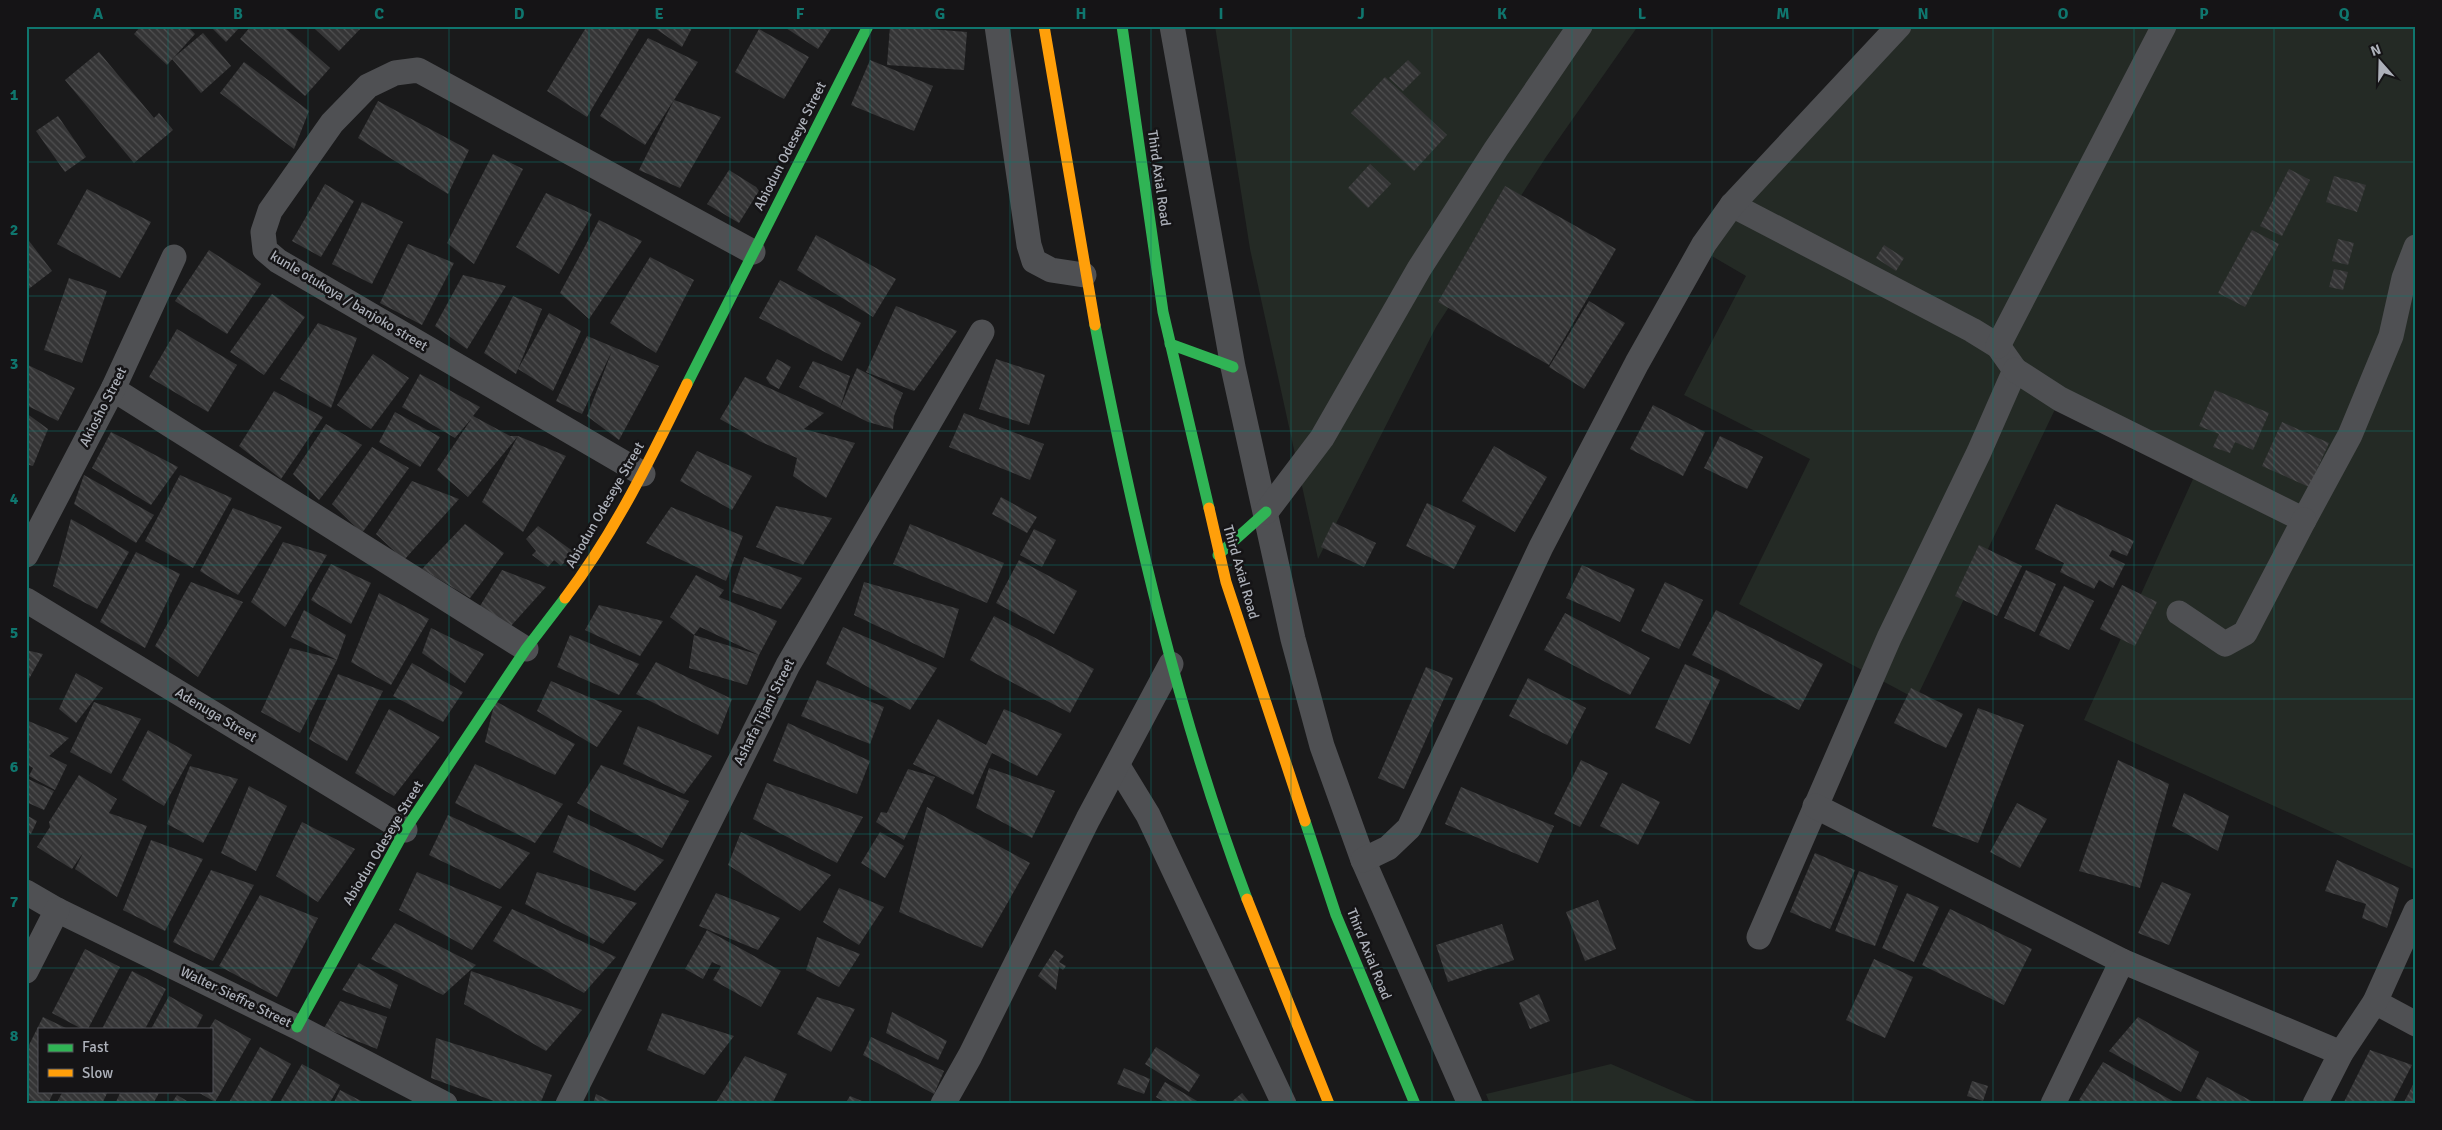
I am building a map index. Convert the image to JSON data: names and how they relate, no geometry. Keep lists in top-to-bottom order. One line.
{"streets":{"main road":["Abiodun Odeseye Street","Third Axial Road"],"street":["kunle otukoya / banjoko street","Akiosho Street","Ashafa Tijani Street","Adenuga Street","Walter Sieffre Street"]},"crossings":[["Abiodun Odeseye Street","kunle otukoya / banjoko street"],["Abiodun Odeseye Street","Adenuga Street"],["Abiodun Odeseye Street","Walter Sieffre Street"]],"legend":["Fast","Slow"],"north":"top","grid":{"columns":["A","B","C","D","E","F","G","H","I","J","K","L","M","N","O","P","Q"],"rows":["1","2","3","4","5","6","7","8"]}}
